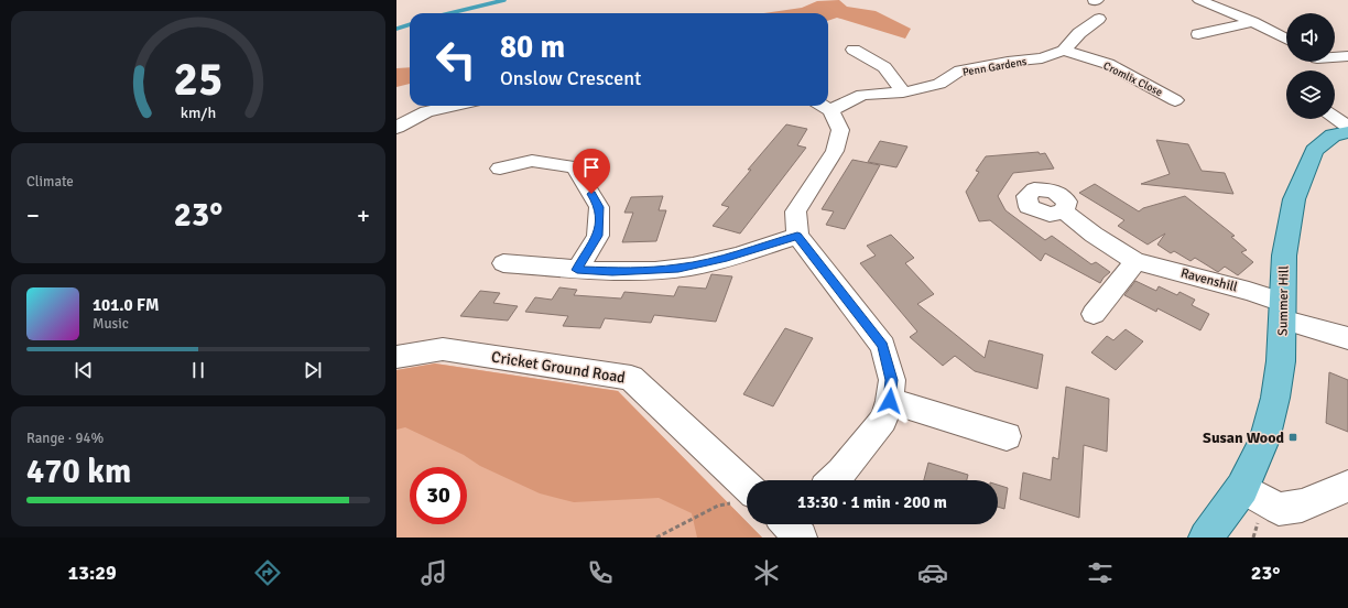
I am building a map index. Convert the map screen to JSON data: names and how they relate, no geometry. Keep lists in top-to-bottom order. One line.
{"streets":{"main road":["Summer Hill"],"street":["Penn Gardens","Cromlix Close","Ravenshill","Cricket Ground Road"]},"crossings":[["Penn Gardens","Cromlix Close"],["Ravenshill","Summer Hill"]],"places":{"transit":["Susan Wood"]},"page":{"turn":["80 m","Onslow Crescent"],"tile":["Climate",["Range · 94%","470 km"]],"heat":["−","23°","+"],"song":["101.0 FM","Music"],"limit":"30","trip":"13:30 · 1 min · 200 m","tabs":["13:29","23°"],"gauge":["25","km/h"]}}
